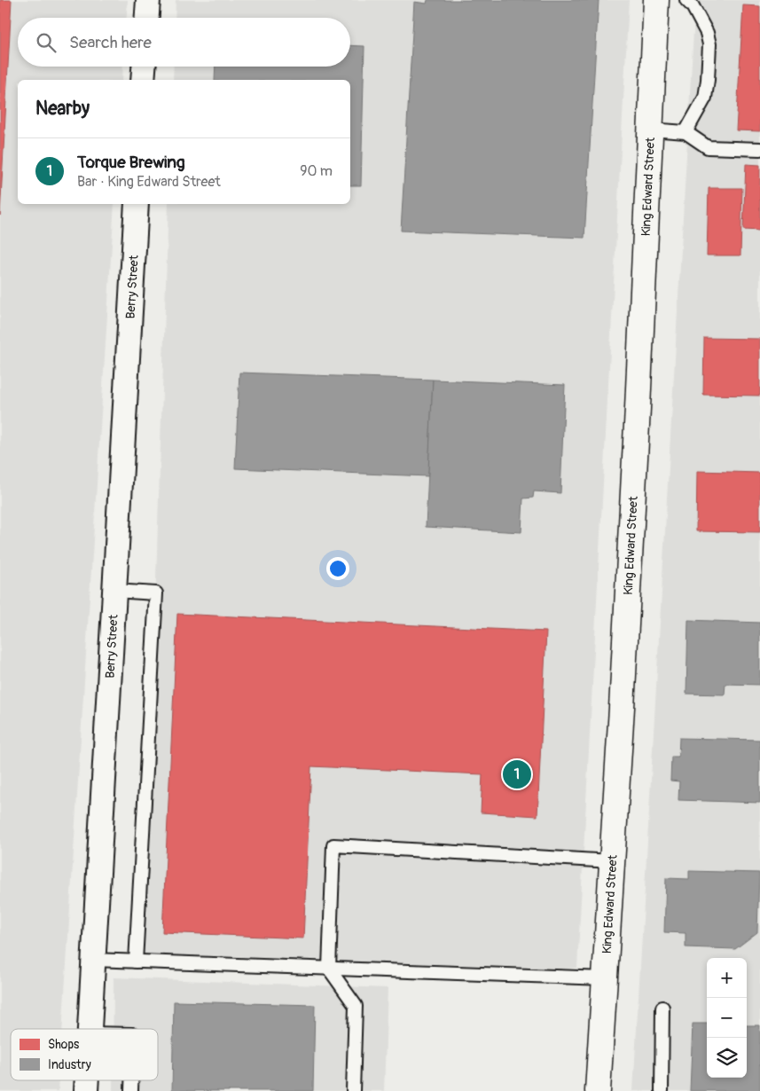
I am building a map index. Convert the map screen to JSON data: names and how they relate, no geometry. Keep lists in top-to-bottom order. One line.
{"streets":{"main road":["King Edward Street"],"street":["Berry Street"]},"legend":["Shops","Industry"],"page":{"search":"Search here","heading":"Nearby","list":[{"mark":"1","name":"Torque Brewing","note":"Bar · King Edward Street","value":"90 m"}],"pins":"1","map_buttons":["+","−"]}}
